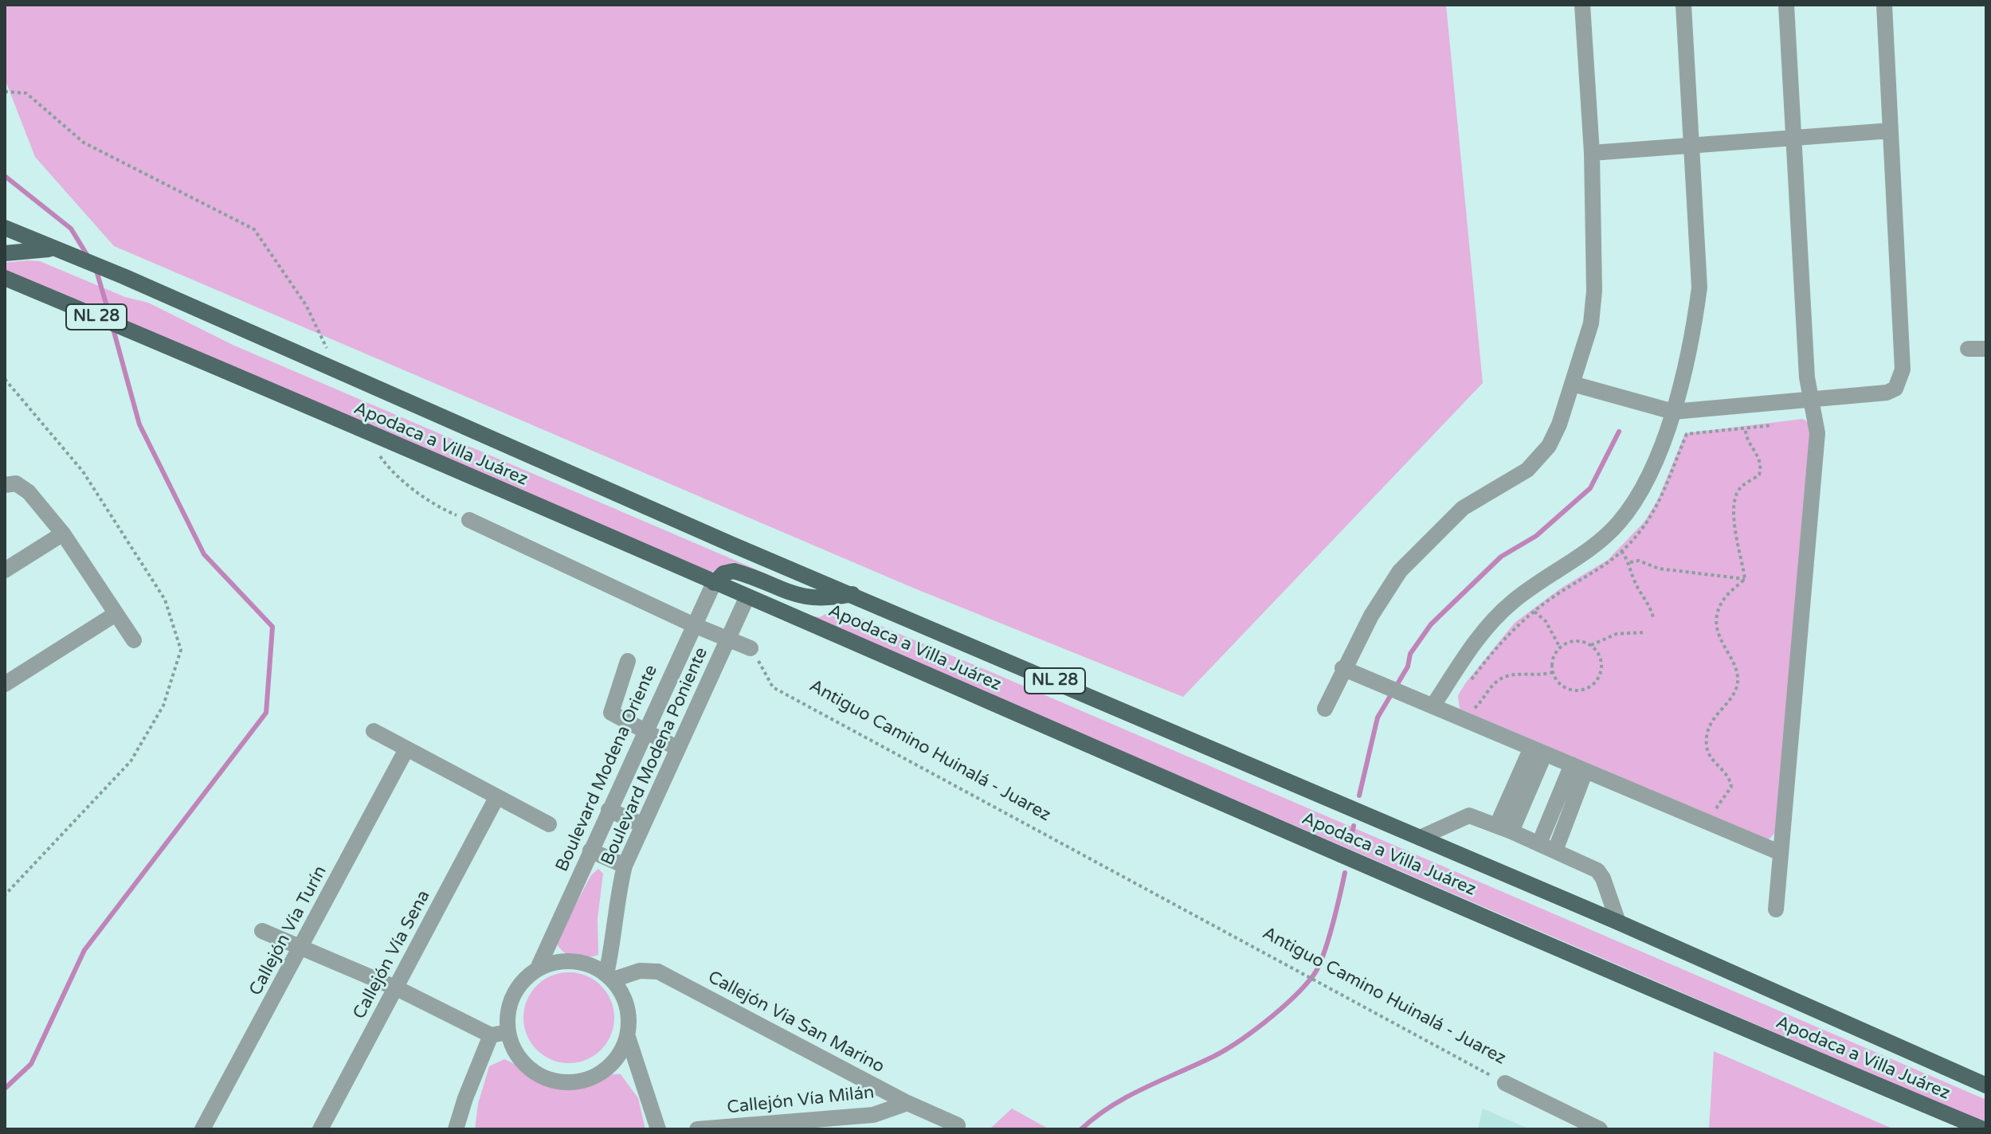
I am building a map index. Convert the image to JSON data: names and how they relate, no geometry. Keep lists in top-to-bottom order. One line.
{"streets":{"main road":["NL 28","Apodaca a Villa Juárez"],"street":["Boulevard Modena Poniente","Boulevard Modena Oriente","Callejón Vía Turín","Callejón Vía Sena","Callejón Via San Marino","Callejón Vía Milán"],"path":["Antiguo Camino Huinalá - Juarez"]},"crossings":[["NL 28","Apodaca a Villa Juárez"],["Apodaca a Villa Juárez","Boulevard Modena Poniente"],["Apodaca a Villa Juárez","Boulevard Modena Oriente"],["Boulevard Modena Poniente","Boulevard Modena Oriente"],["Boulevard Modena Poniente","Callejón Via San Marino"],["Boulevard Modena Oriente","Callejón Via San Marino"],["Callejón Via San Marino","Callejón Vía Milán"]]}
